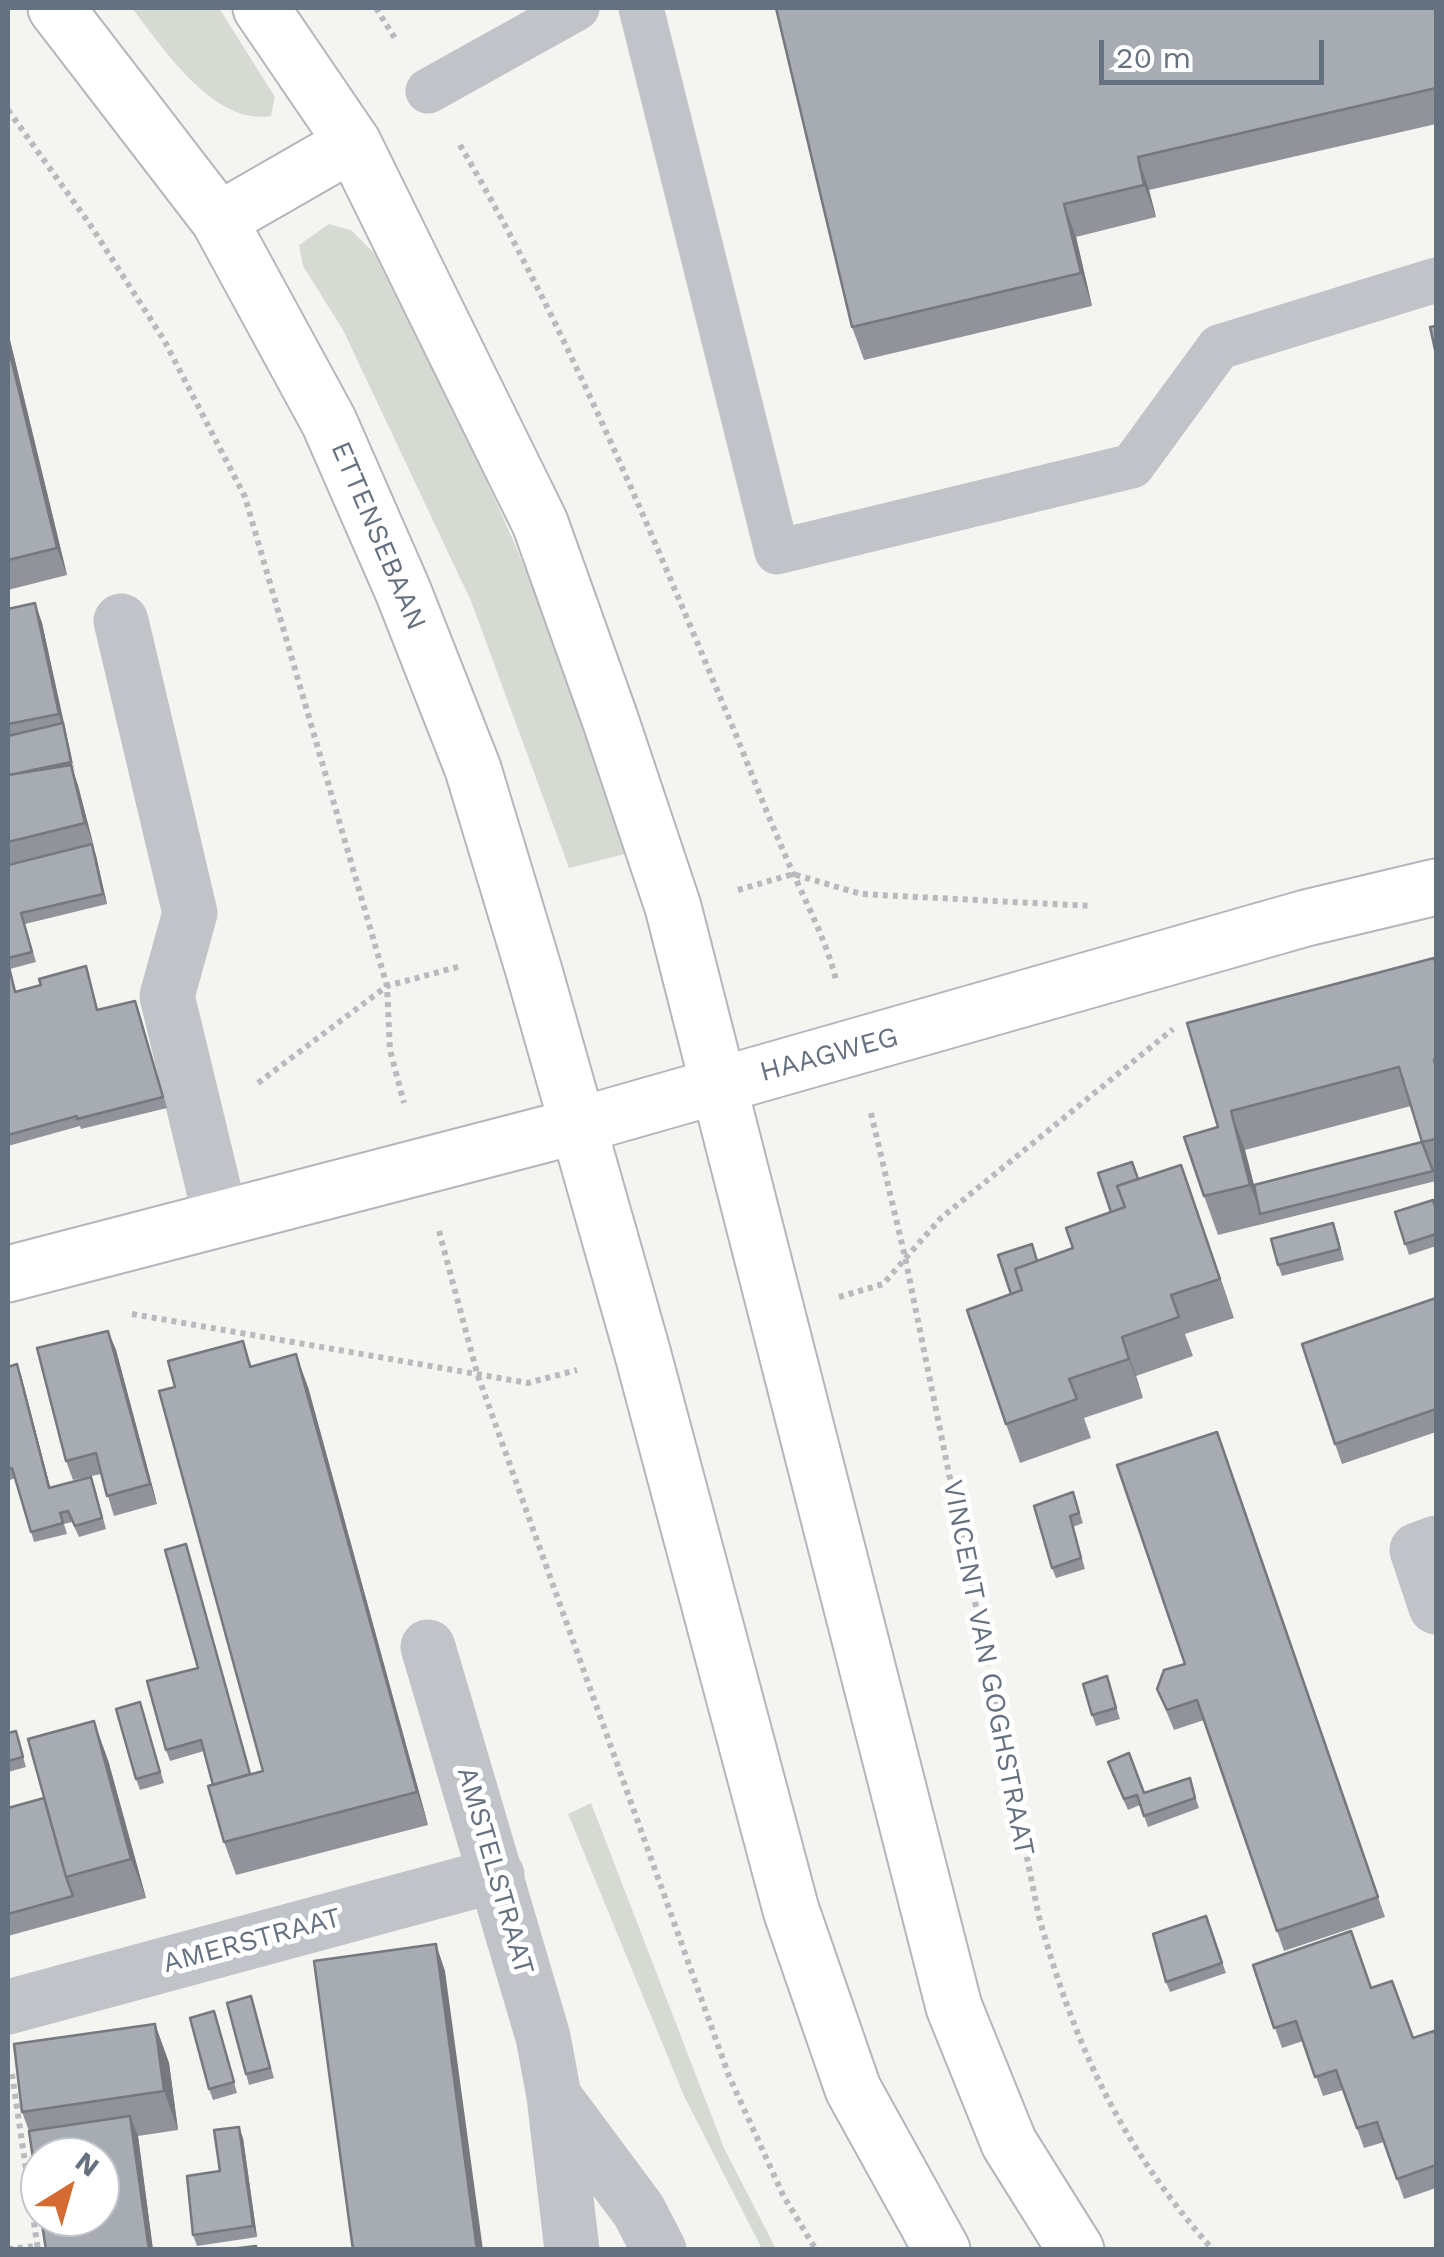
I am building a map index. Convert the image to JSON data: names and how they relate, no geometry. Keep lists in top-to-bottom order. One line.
{"streets":{"main road":["ETTENSEBAAN","HAAGWEG"],"street":["AMSTELSTRAAT","AMERSTRAAT"],"path":["VINCENT VAN GOGHSTRAAT"]},"crossings":[["ETTENSEBAAN","HAAGWEG"],["HAAGWEG","VINCENT VAN GOGHSTRAAT"],["AMSTELSTRAAT","AMERSTRAAT"]],"scale_bar":"20 m","north":"top right"}
